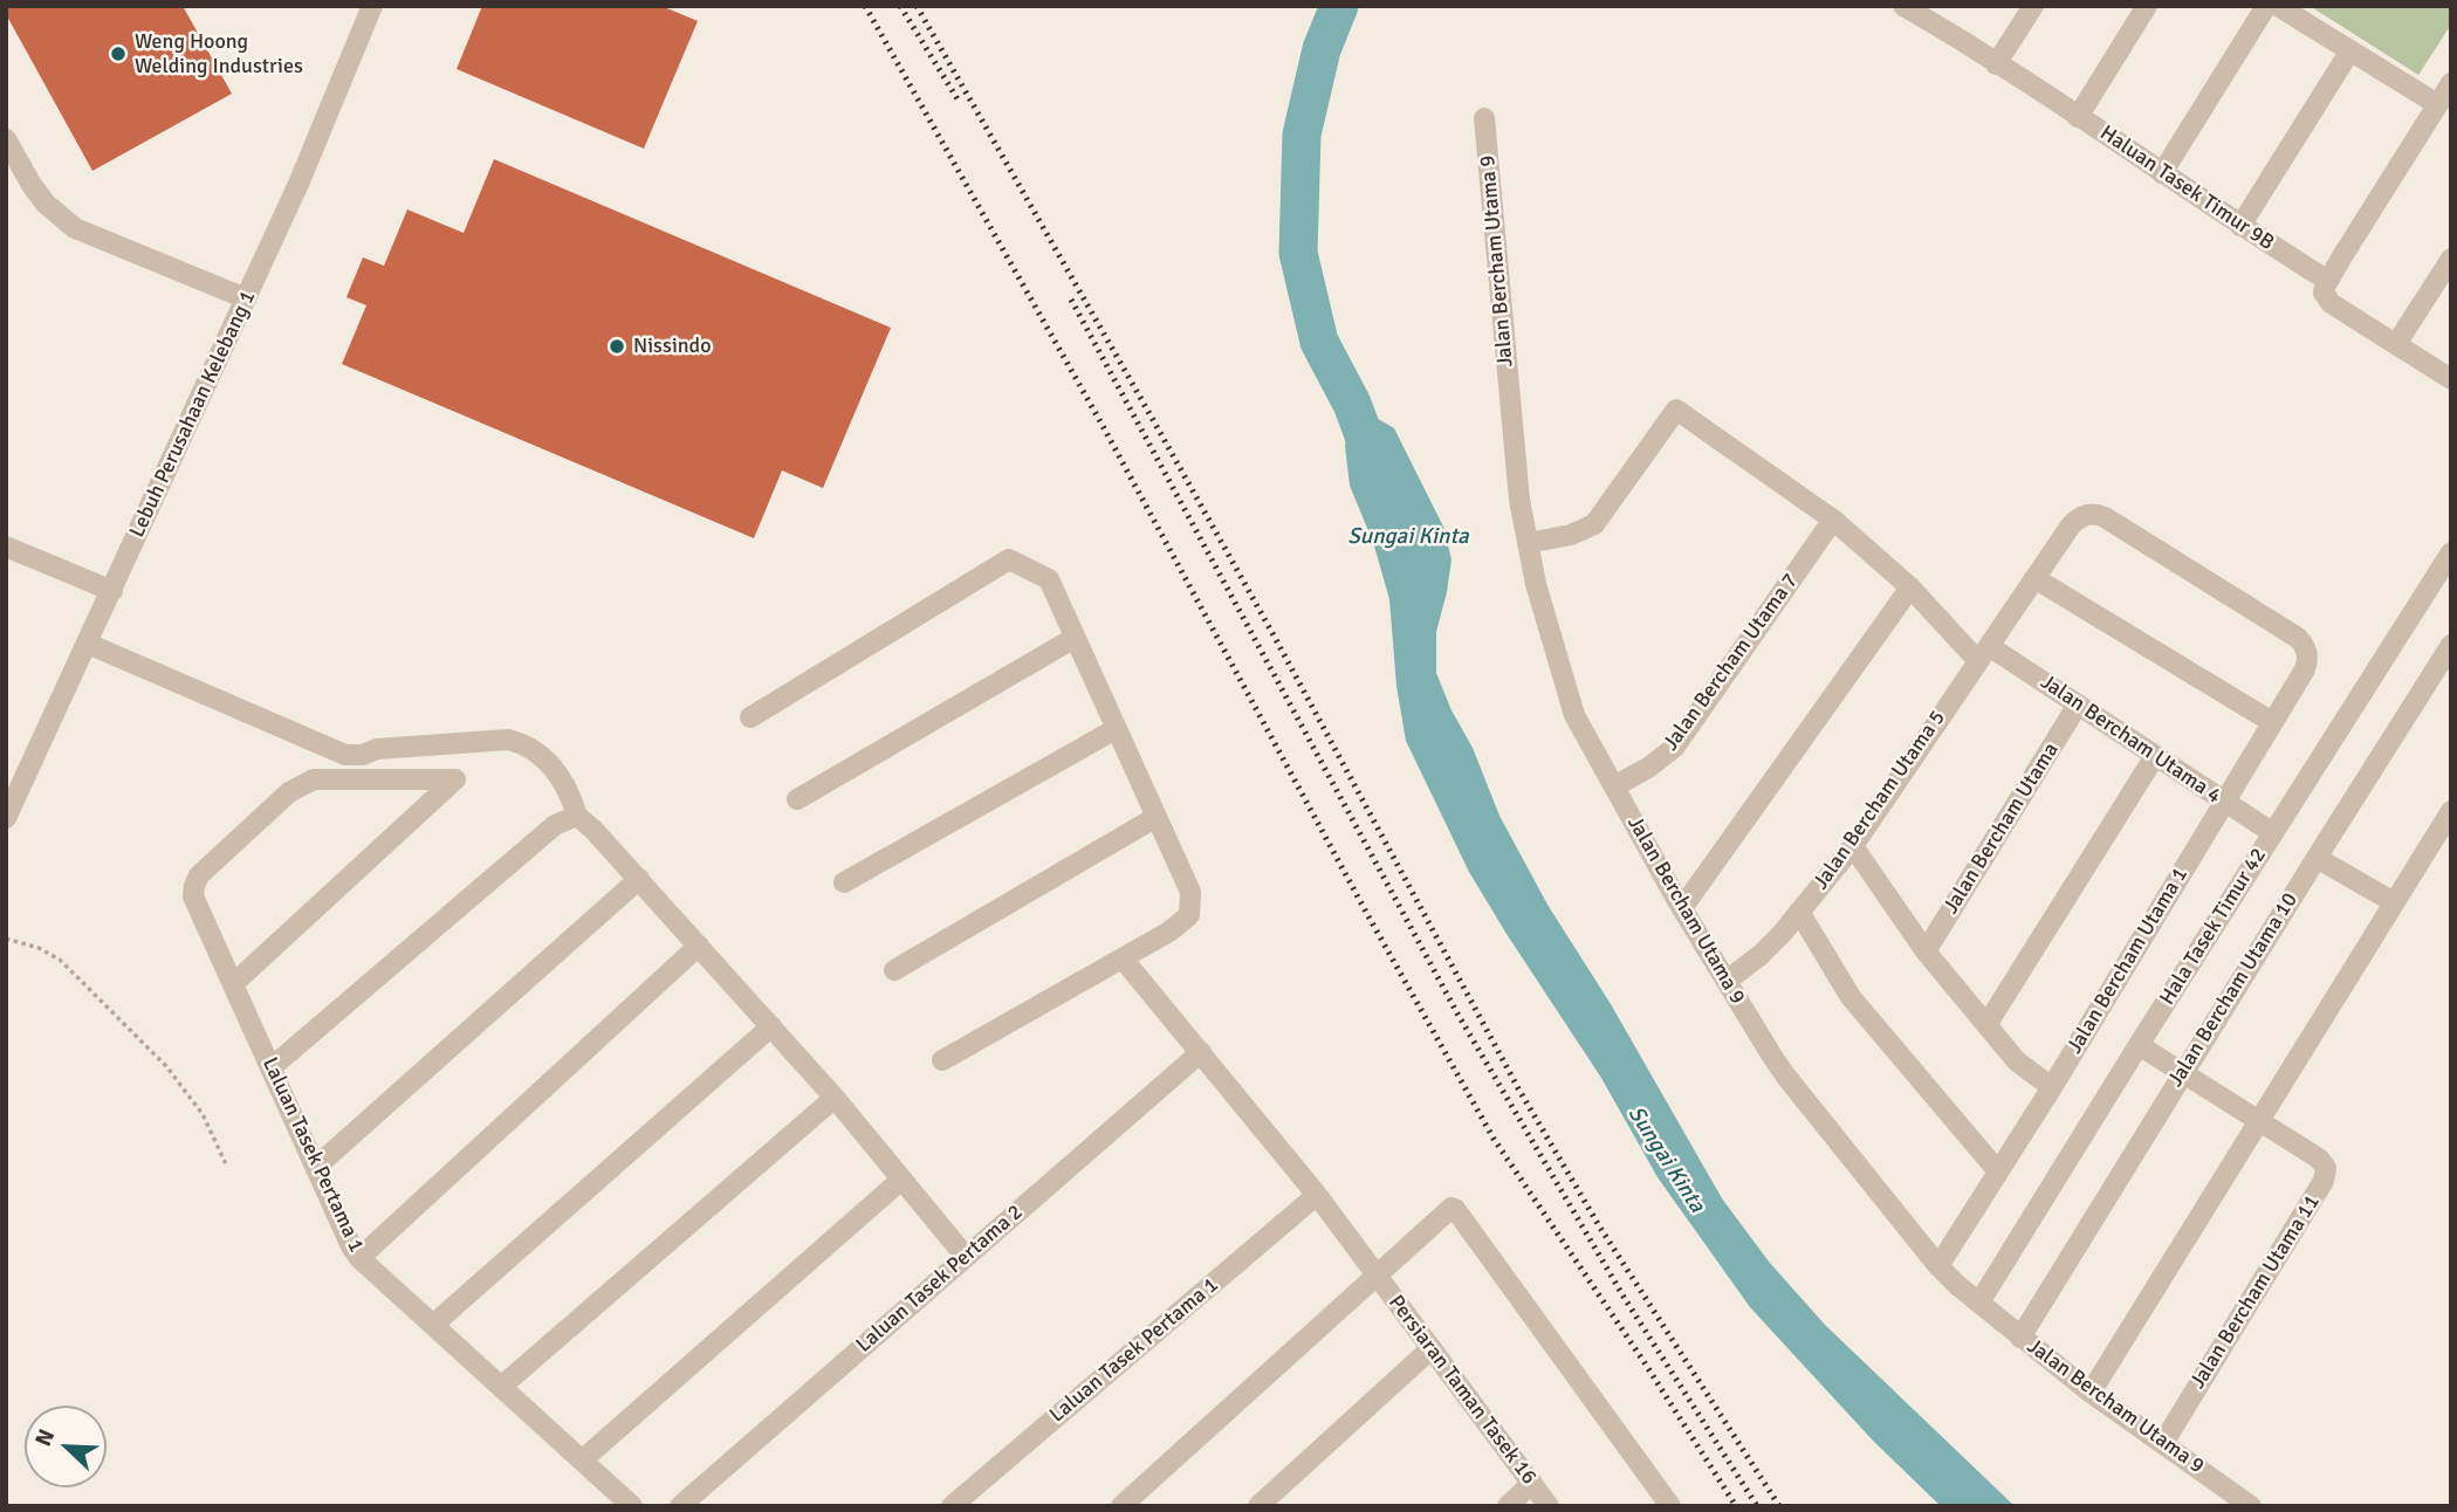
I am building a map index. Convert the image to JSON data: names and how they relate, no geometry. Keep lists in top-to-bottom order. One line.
{"streets":{"street":["Haluan Tasek Timur 9B","Jalan Bercham Utama 9","Lebuh Perusahaan Kelebang 1","Jalan Bercham Utama 7","Jalan Bercham Utama 4","Jalan Bercham Utama 5","Jalan Bercham Utama","Hala Tasek Timur 42","Jalan Bercham Utama 1","Jalan Bercham Utama 10","Laluan Tasek Pertama 1","Laluan Tasek Pertama 2","Jalan Bercham Utama 11","Persiaran Taman Tasek 16"]},"crossings":[["Jalan Bercham Utama 9","Jalan Bercham Utama 7"],["Jalan Bercham Utama 9","Jalan Bercham Utama 4"],["Jalan Bercham Utama 9","Jalan Bercham Utama 5"],["Jalan Bercham Utama 9","Hala Tasek Timur 42"],["Jalan Bercham Utama 9","Jalan Bercham Utama 1"],["Jalan Bercham Utama 9","Jalan Bercham Utama 10"],["Jalan Bercham Utama 9","Jalan Bercham Utama 11"],["Jalan Bercham Utama 7","Jalan Bercham Utama 4"],["Jalan Bercham Utama 4","Jalan Bercham Utama 5"],["Jalan Bercham Utama 4","Jalan Bercham Utama"],["Jalan Bercham Utama 4","Hala Tasek Timur 42"],["Jalan Bercham Utama 4","Jalan Bercham Utama 1"],["Jalan Bercham Utama 5","Jalan Bercham Utama 1"],["Laluan Tasek Pertama 1","Persiaran Taman Tasek 16"],["Laluan Tasek Pertama 2","Persiaran Taman Tasek 16"]],"water":["Sungai Kinta"],"places":["Weng Hoong Welding Industries","Nissindo"],"north":"top left"}
